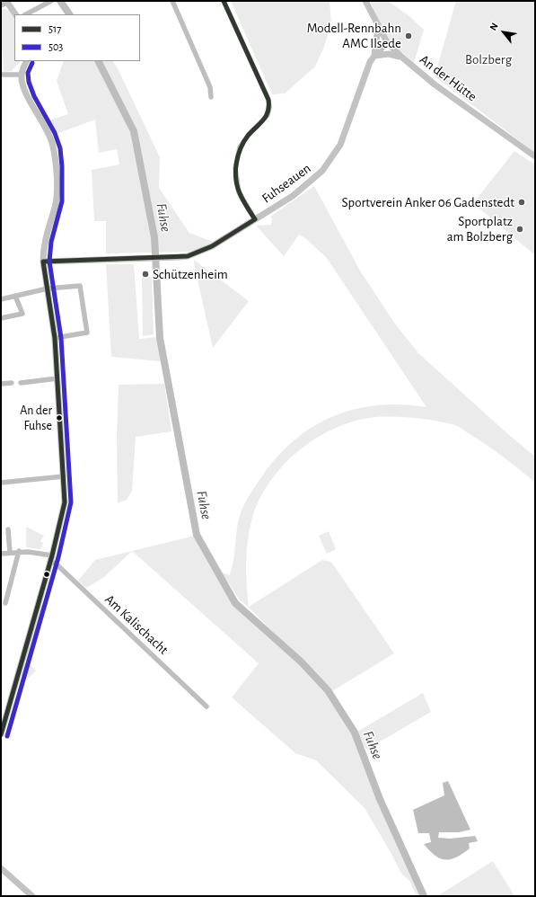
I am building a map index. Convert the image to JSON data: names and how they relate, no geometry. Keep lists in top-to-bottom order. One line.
{"streets":{"street":["An der Hütte","Fuhseauen","Am Kalischacht"]},"crossings":[["An der Hütte","Fuhseauen"]],"water":["Fuhse"],"parks":["Bolzberg"],"places":["Modell-Rennbahn AMC Ilsede","Sportverein Anker 06 Gadenstedt","Sportplatz am Bolzberg","Schützenheim","An der Fuhse"],"lines":["transit line 517","transit line 503"],"legend":["517","503"],"north":"top left"}
